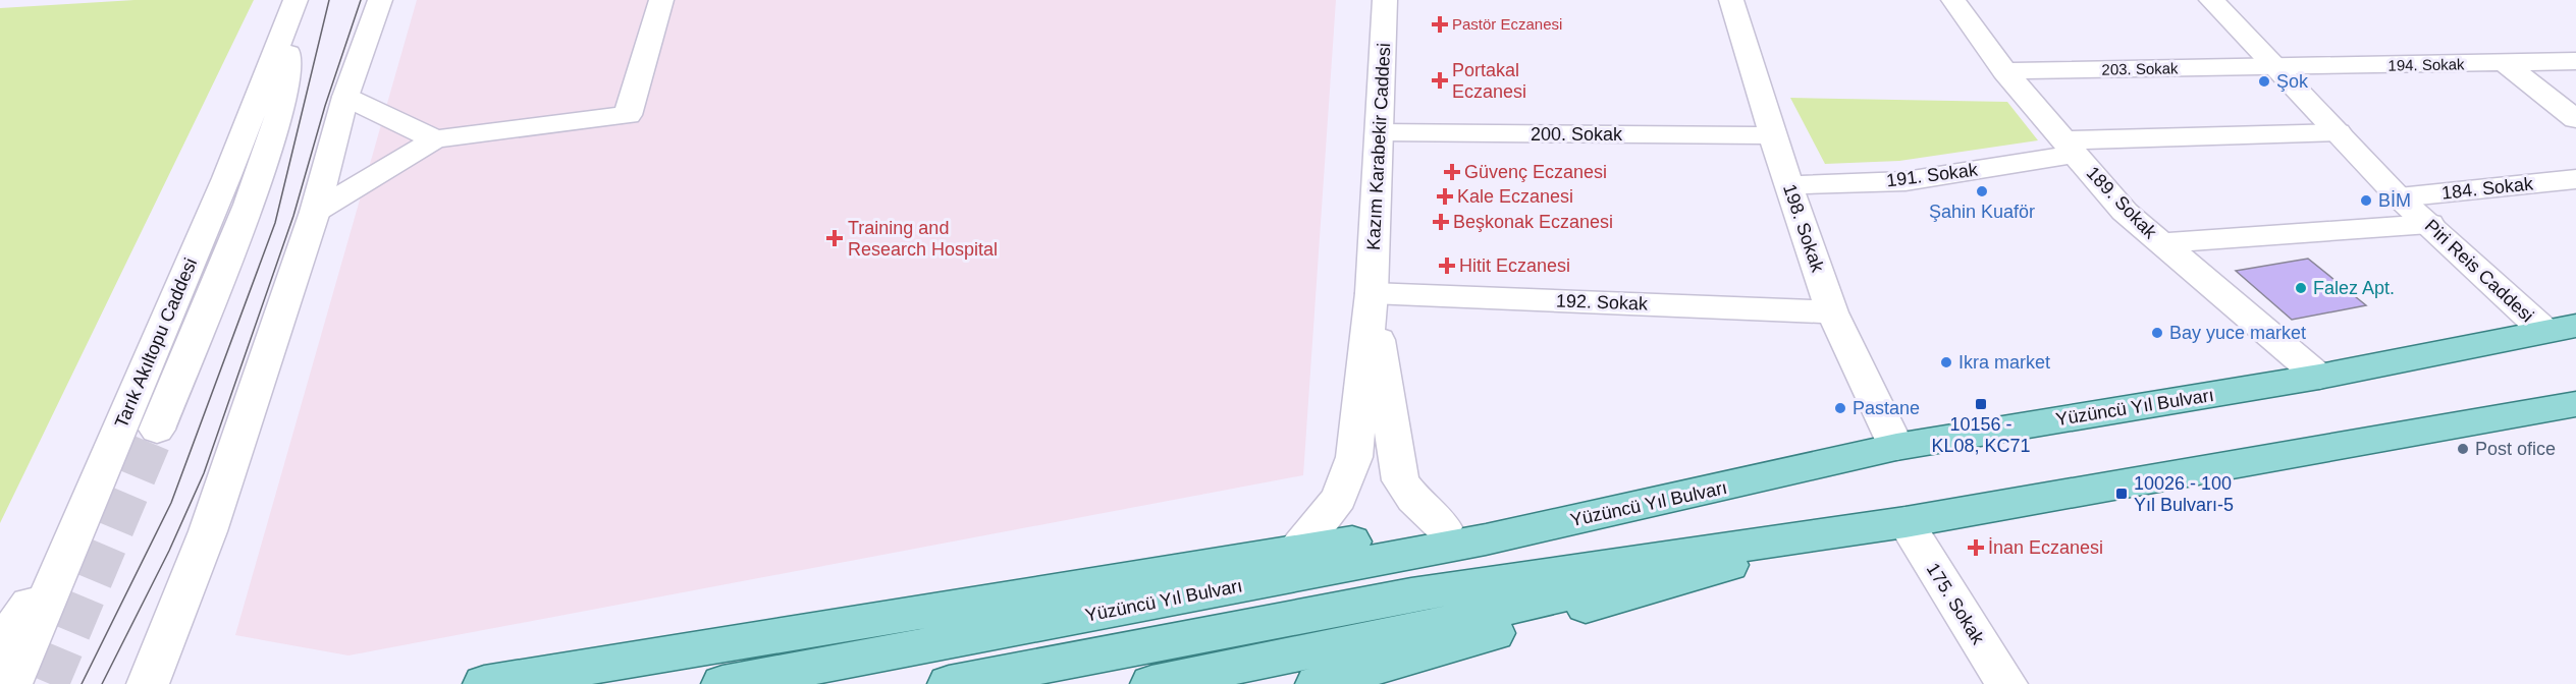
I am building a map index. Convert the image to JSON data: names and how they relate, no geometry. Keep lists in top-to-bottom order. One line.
{"streets":{"main road":["Yüzüncü Yıl Bulvarı"],"street":["194. Sokak","203. Sokak","200. Sokak","Kazım Karabekir Caddesi","191. Sokak","184. Sokak","189. Sokak","198. Sokak","Piri Reis Caddesi","192. Sokak","Tarık Akıltopu Caddesi","175. Sokak"]},"crossings":[["194. Sokak","203. Sokak"],["194. Sokak","Piri Reis Caddesi"],["203. Sokak","189. Sokak"],["203. Sokak","Piri Reis Caddesi"],["200. Sokak","Kazım Karabekir Caddesi"],["200. Sokak","198. Sokak"],["Kazım Karabekir Caddesi","192. Sokak"],["191. Sokak","189. Sokak"],["191. Sokak","198. Sokak"],["191. Sokak","Piri Reis Caddesi"],["184. Sokak","Piri Reis Caddesi"],["189. Sokak","Yüzüncü Yıl Bulvarı"],["198. Sokak","192. Sokak"],["198. Sokak","Yüzüncü Yıl Bulvarı"],["Piri Reis Caddesi","Yüzüncü Yıl Bulvarı"]],"places":{"health":["Pastör Eczanesi","Portakal Eczanesi","Güvenç Eczanesi","Kale Eczanesi","Beşkonak Eczanesi","Training and Research Hospital","Hitit Eczanesi","İnan Eczanesi"],"other":["Şok","Şahin Kuaför","BİM","Falez Apt.","Bay yuce market","Ikra market","Pastane","Post ofice"],"transit":["10156 - KL08, KC71","10026 - 100 Yıl Bulvarı-5"]}}
